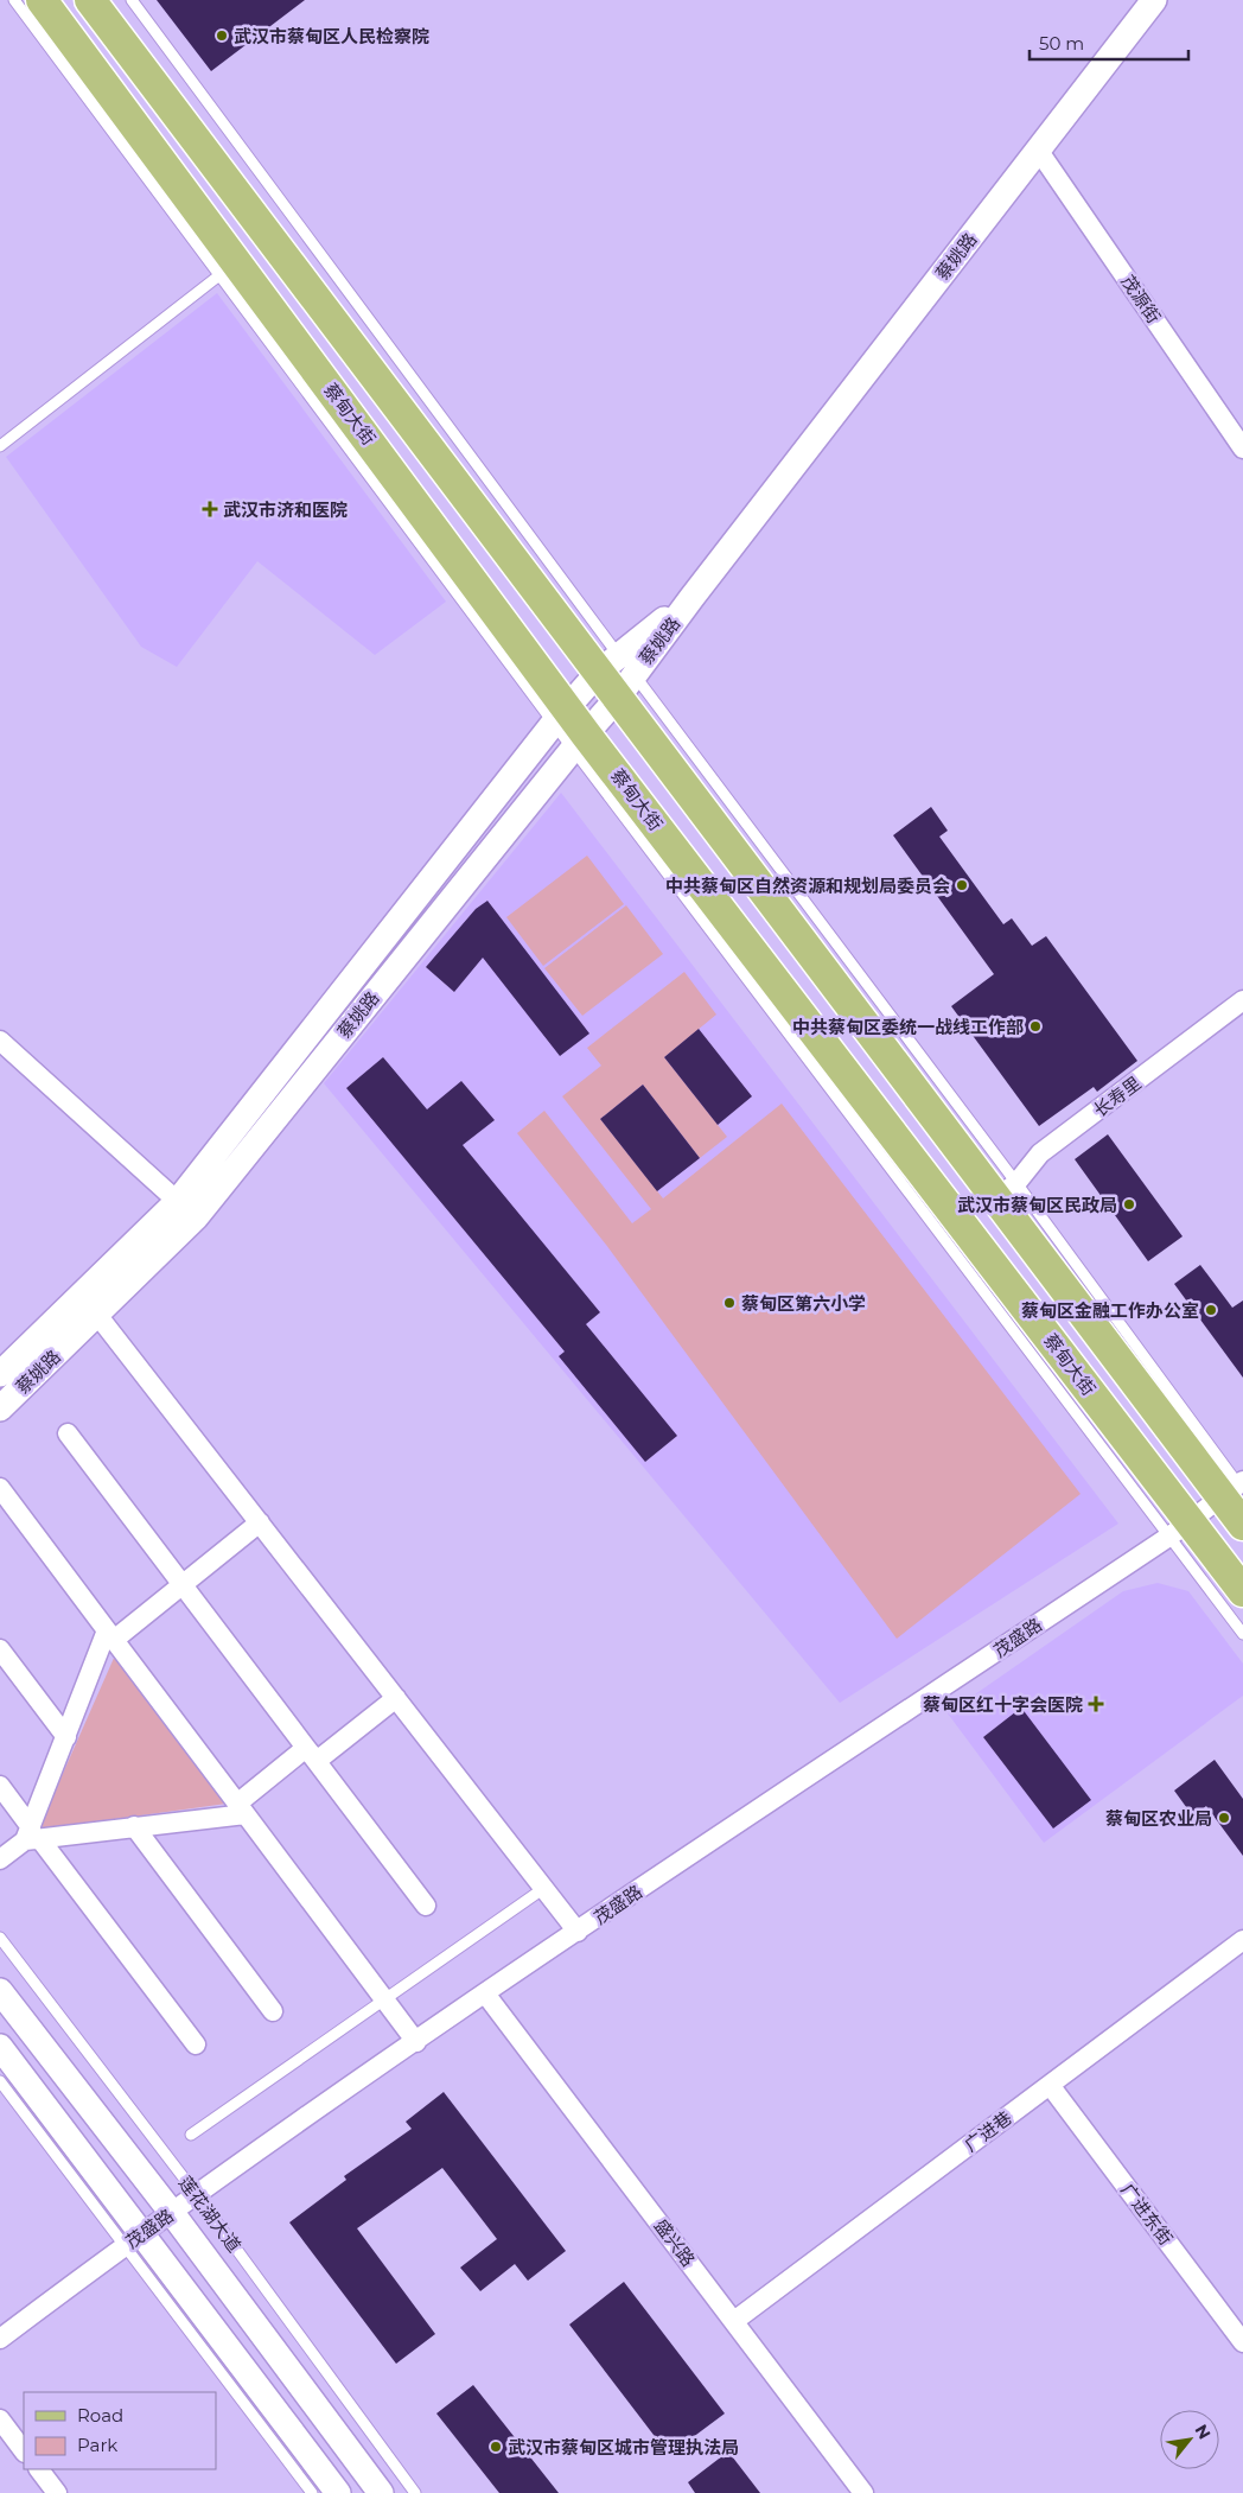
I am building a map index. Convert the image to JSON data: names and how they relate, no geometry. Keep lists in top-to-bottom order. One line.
{"streets":{"main road":["蔡甸大街"],"street":["蔡姚路","茂源街","长寿里","茂盛路","广进巷","莲花湖大道","广进东街","盛兴路"]},"crossings":[["蔡姚路","茂源街"],["蔡姚路","蔡甸大街"],["蔡甸大街","茂盛路"],["茂盛路","莲花湖大道"],["茂盛路","盛兴路"],["广进巷","广进东街"],["广进巷","盛兴路"]],"places":{"other":["武汉市蔡甸区人民检察院","中共蔡甸区自然资源和规划局委员会","中共蔡甸区委统一战线工作部","武汉市蔡甸区民政局","蔡甸区第六小学","蔡甸区金融工作办公室","蔡甸区农业局","武汉市蔡甸区城市管理执法局"],"health":["武汉市济和医院","蔡甸区红十字会医院"]},"legend":["Road","Park"],"scale_bar":"50 m","north":"top right"}
